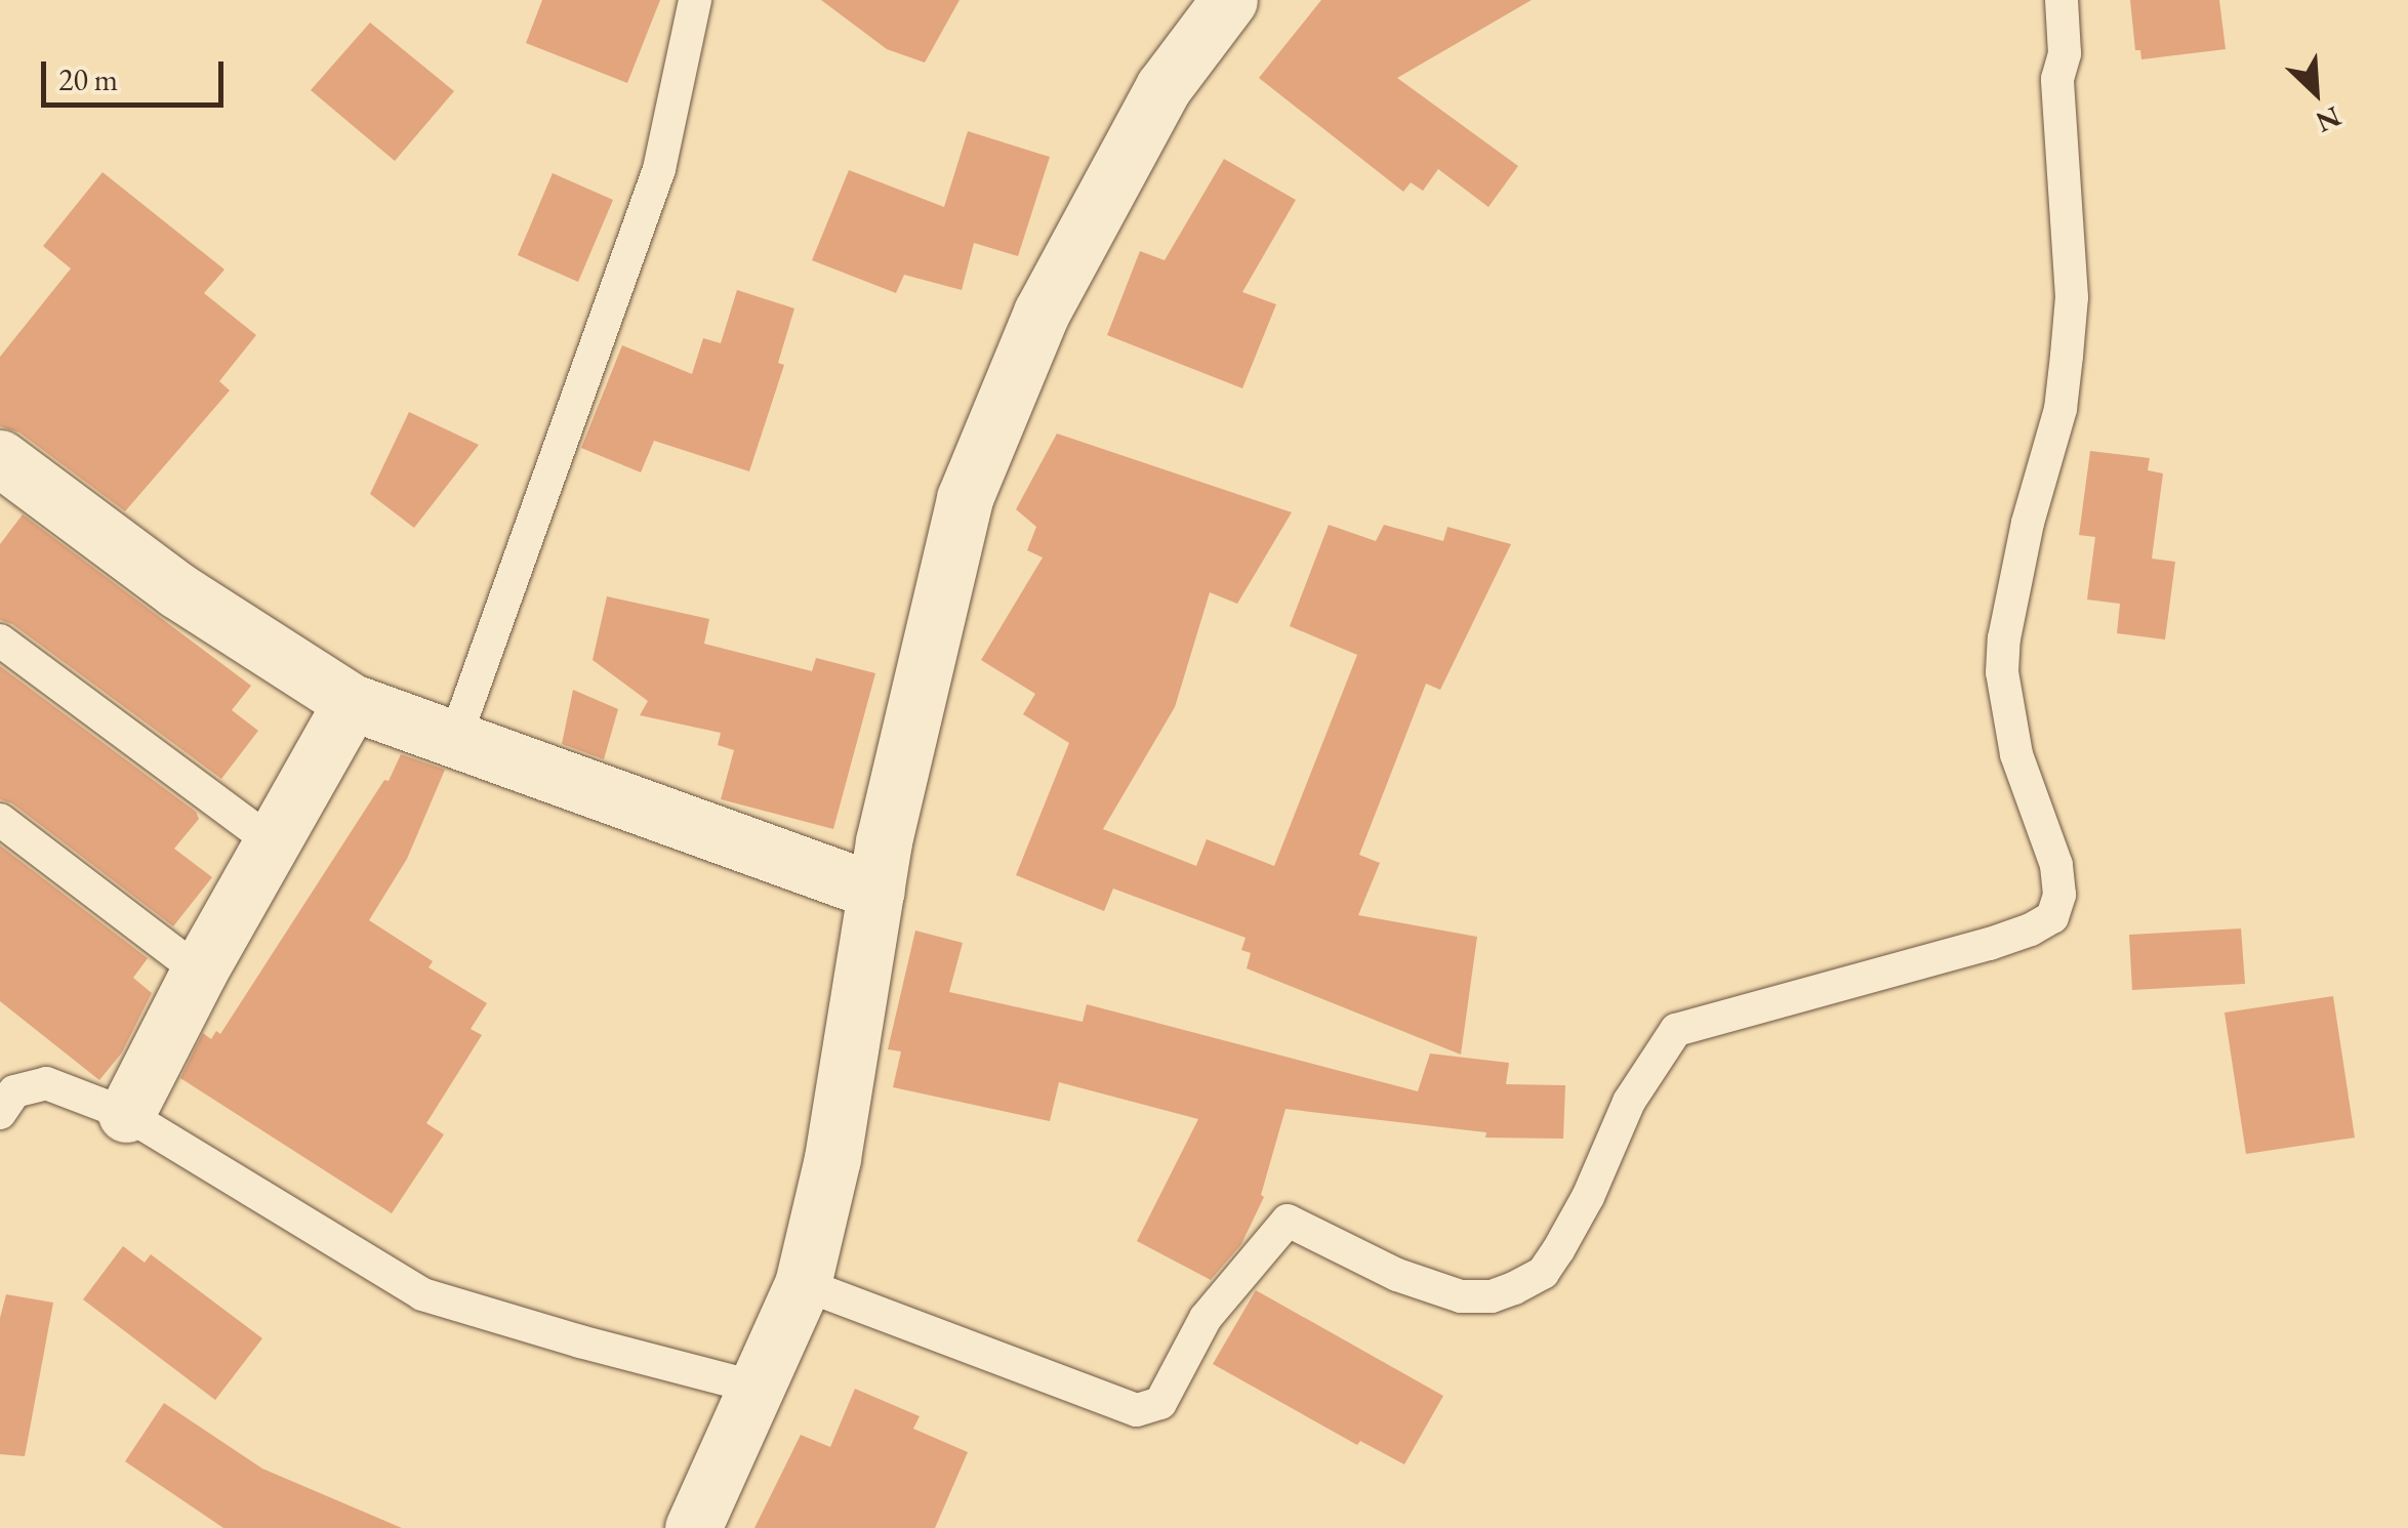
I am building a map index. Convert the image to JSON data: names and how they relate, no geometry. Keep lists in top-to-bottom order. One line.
{"scale_bar":"20 m","north":"bottom right"}
